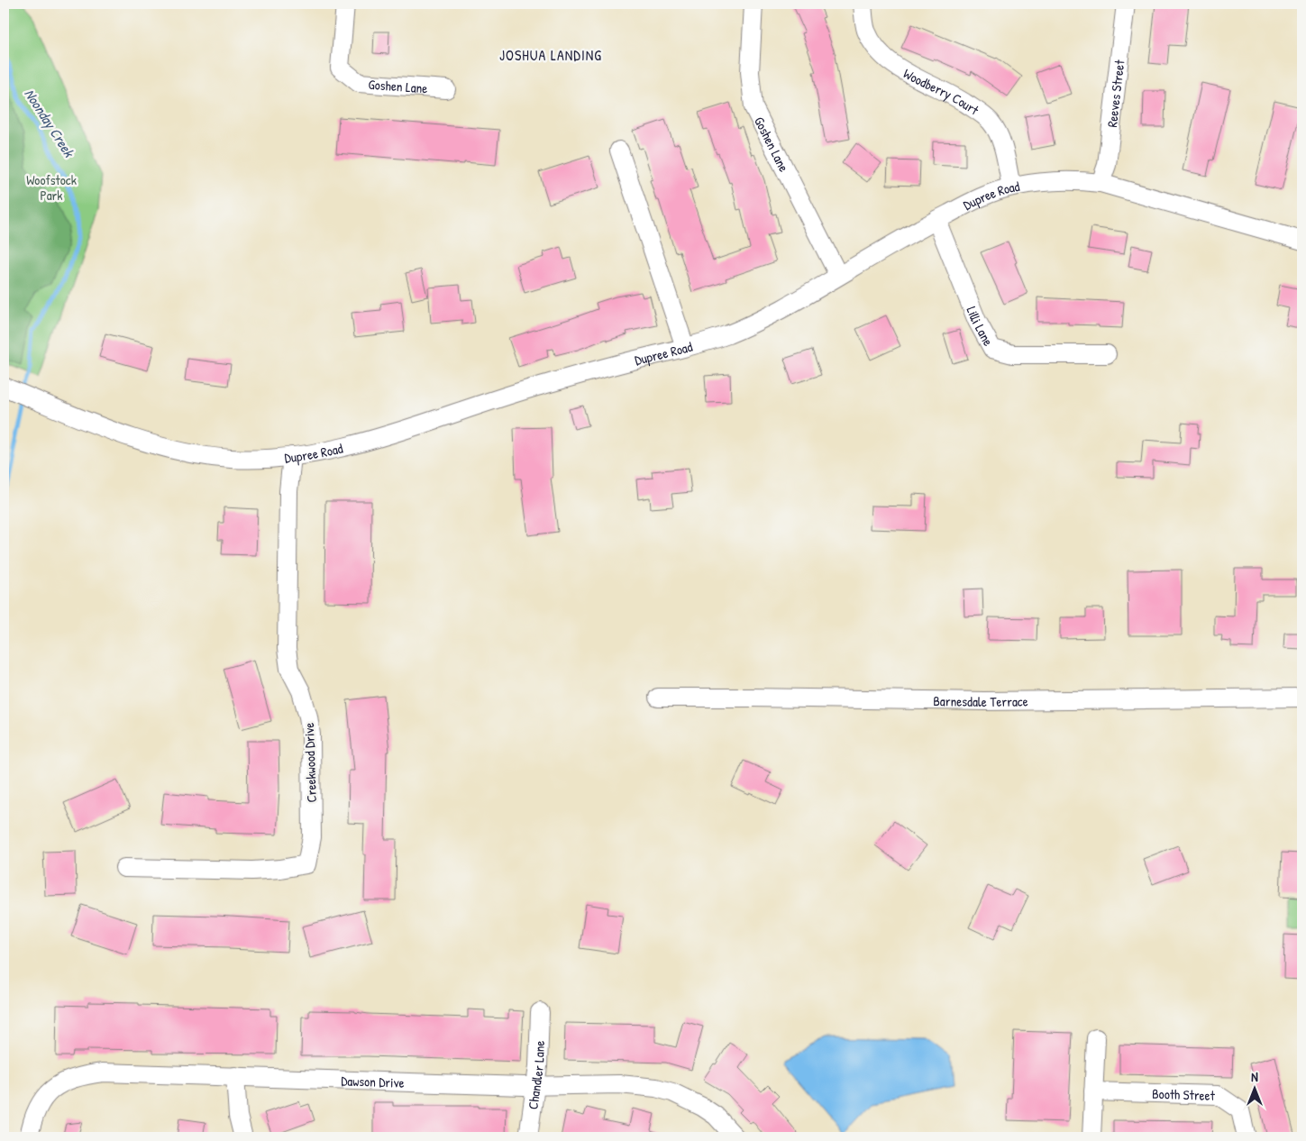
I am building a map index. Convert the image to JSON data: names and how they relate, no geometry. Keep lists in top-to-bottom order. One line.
{"streets":{"street":["Goshen Lane","Woodberry Court","Reeves Street","Dupree Road","Lilli Lane","Barnesdale Terrace","Creekwood Drive","Chandler Lane","Dawson Drive","Booth Street"]},"crossings":[["Goshen Lane","Dupree Road"],["Woodberry Court","Dupree Road"],["Reeves Street","Dupree Road"],["Dupree Road","Lilli Lane"],["Dupree Road","Creekwood Drive"],["Chandler Lane","Dawson Drive"]],"districts":["JOSHUA LANDING"],"water":["Noonday Creek"],"parks":["Woofstock Park"],"north":"top"}
